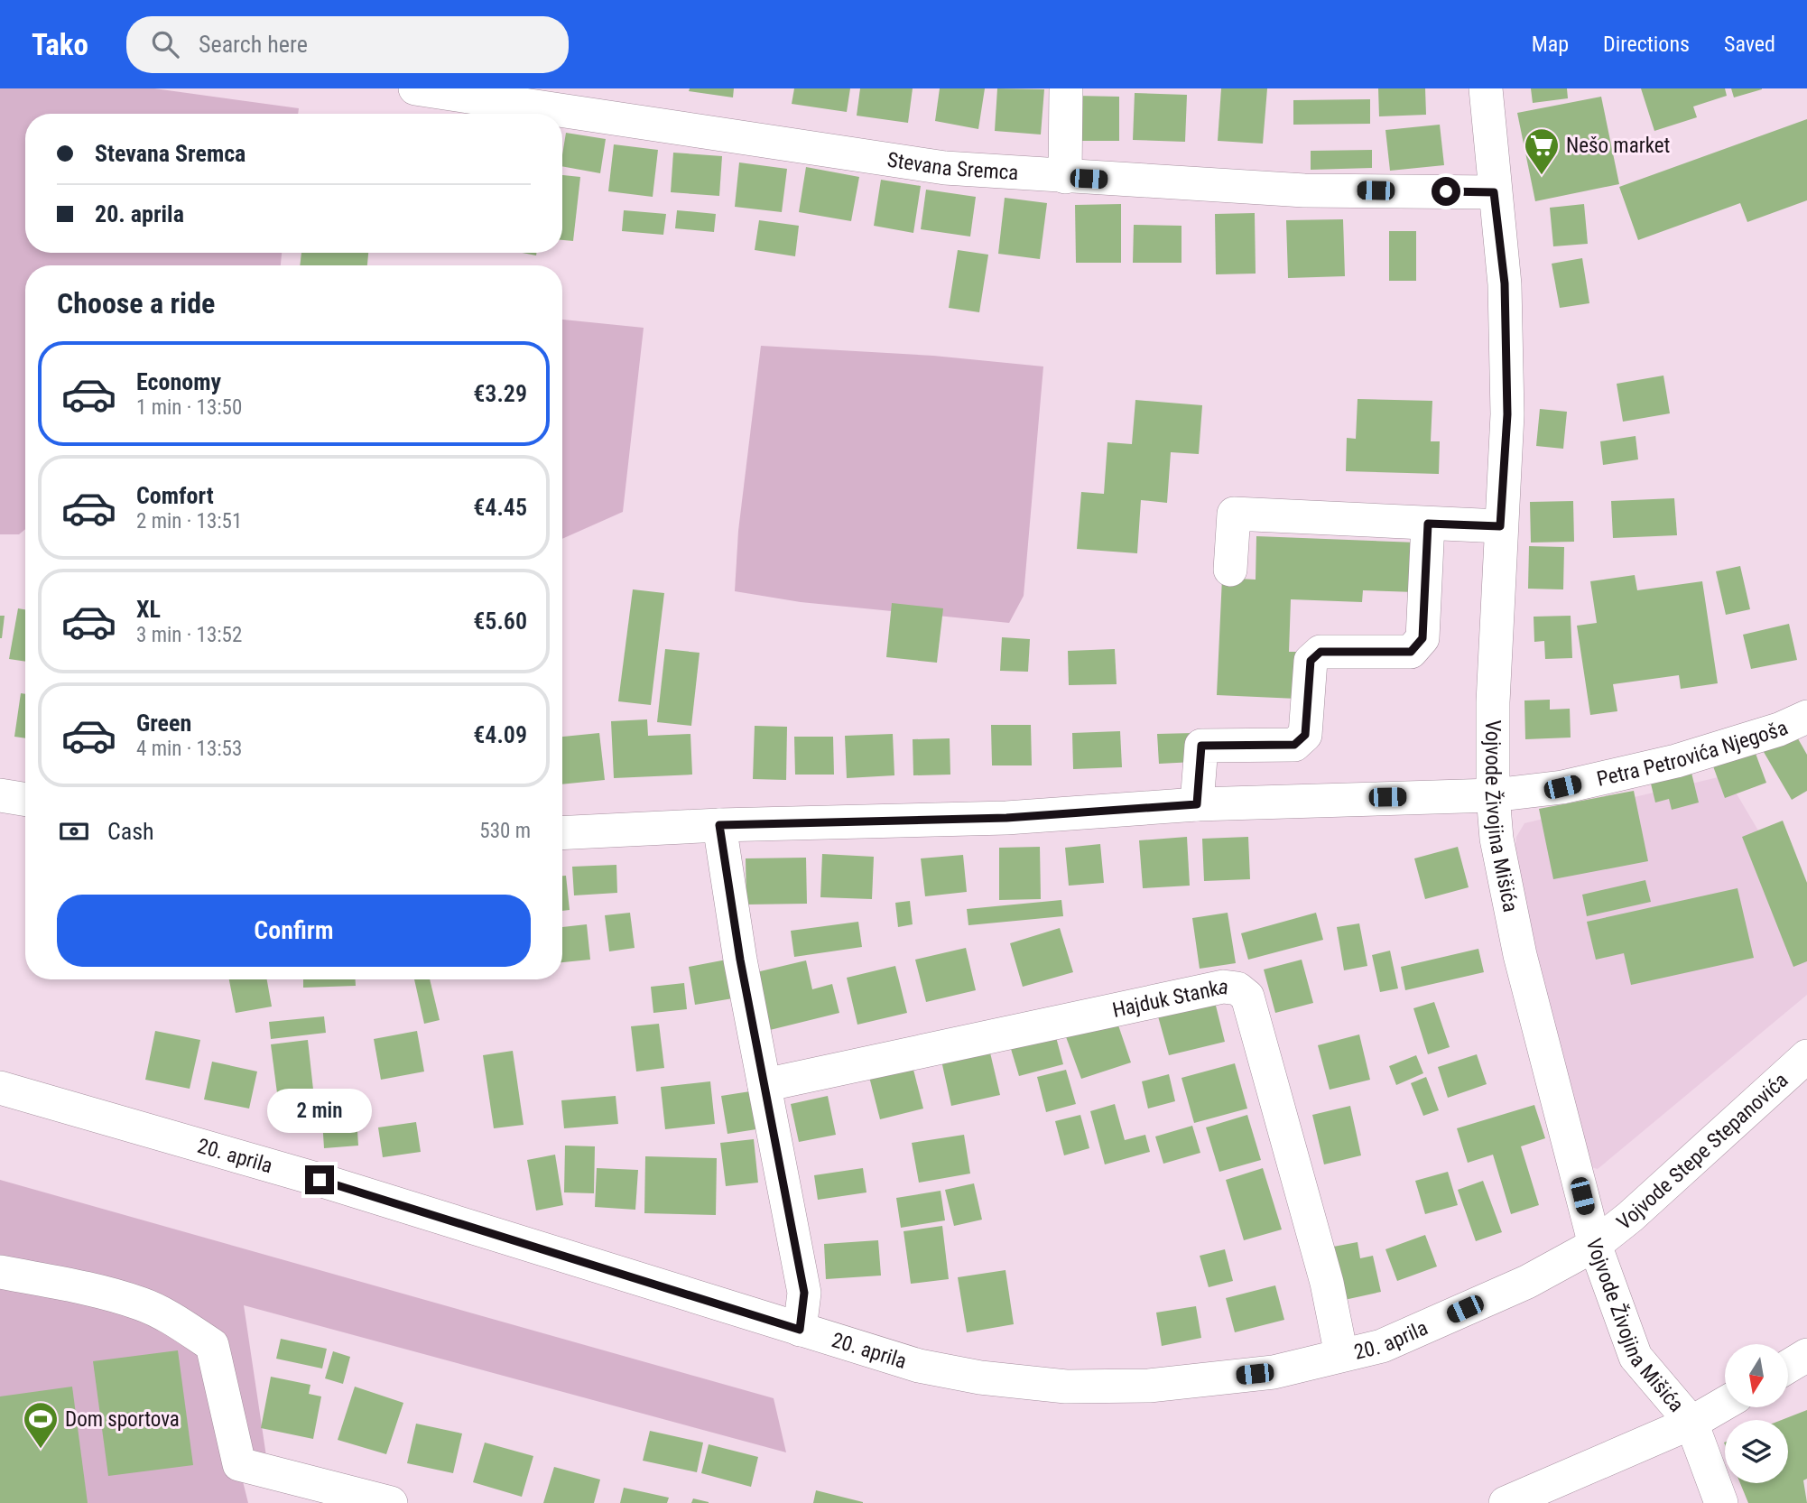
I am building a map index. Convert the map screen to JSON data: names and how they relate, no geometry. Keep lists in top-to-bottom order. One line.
{"streets":{"street":["Stevana Sremca","Petra Petrovića Njegoša","Vojvode Živojina Mišića","Hajduk Stanka","Vojvode Stepe Stepanovića","20. aprila"]},"crossings":[["Stevana Sremca","Vojvode Živojina Mišića"],["Petra Petrovića Njegoša","Vojvode Živojina Mišića"],["Vojvode Živojina Mišića","Vojvode Stepe Stepanovića"],["Vojvode Živojina Mišića","20. aprila"],["Hajduk Stanka","20. aprila"],["Vojvode Stepe Stepanovića","20. aprila"]],"places":{"supermarket":["Nešo market"],"sports":["Dom sportova"]},"north":"bottom","page":{"header":"Tako","search":"Search here","nav":["Map","Directions","Saved"],"banner":["Stevana Sremca","20. aprila"],"heading":"Choose a ride","list":[{"name":"Economy","note":"1 min · 13:50","value":"€3.29"},{"name":"Comfort","note":"2 min · 13:51","value":"€4.45"},{"name":"XL","note":"3 min · 13:52","value":"€5.60"},{"name":"Green","note":"4 min · 13:53","value":"€4.09"}],"pay":["Cash","530 m"],"buttons":"Confirm","bubble":"2 min"}}
